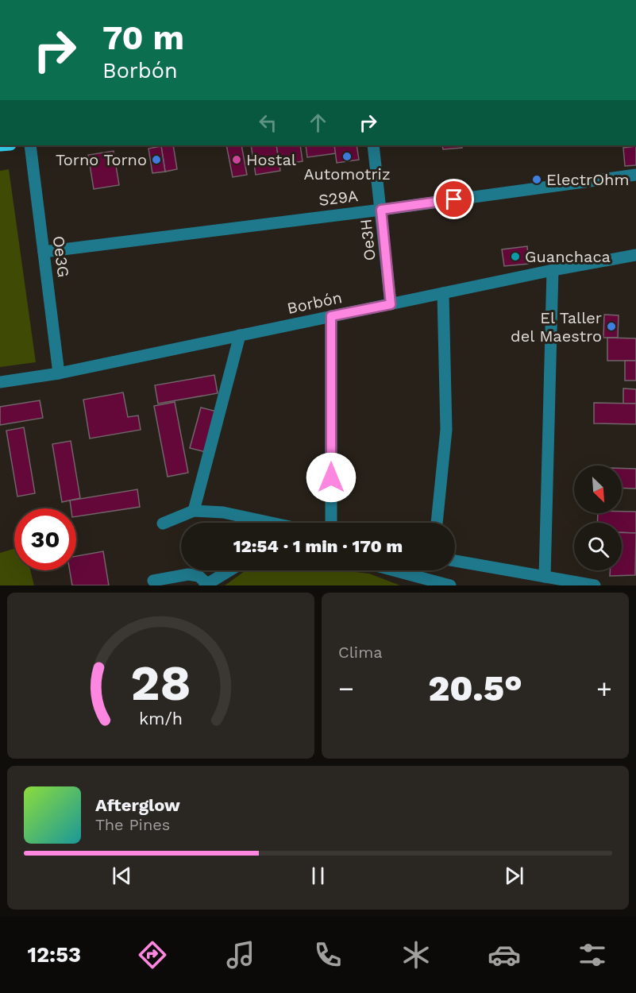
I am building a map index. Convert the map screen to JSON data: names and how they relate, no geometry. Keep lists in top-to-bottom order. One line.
{"streets":{"street":["S29A","Oe3H","Oe3G","Borbón"]},"crossings":[["S29A","Oe3H"],["S29A","Oe3G"],["Oe3H","Borbón"],["Oe3G","Borbón"]],"places":["Automotriz","Torno Torno","Hostal","ElectrOhm","Guanchaca","El Taller del Maestro"],"north":"bottom right","page":{"turn":["70 m","Borbón"],"limit":"30","trip":"12:54 · 1 min · 170 m","tile":"Clima","heat":["−","20.5°","+"],"song":["Afterglow","The Pines"],"tabs":"12:53","gauge":["28","km/h"]}}
